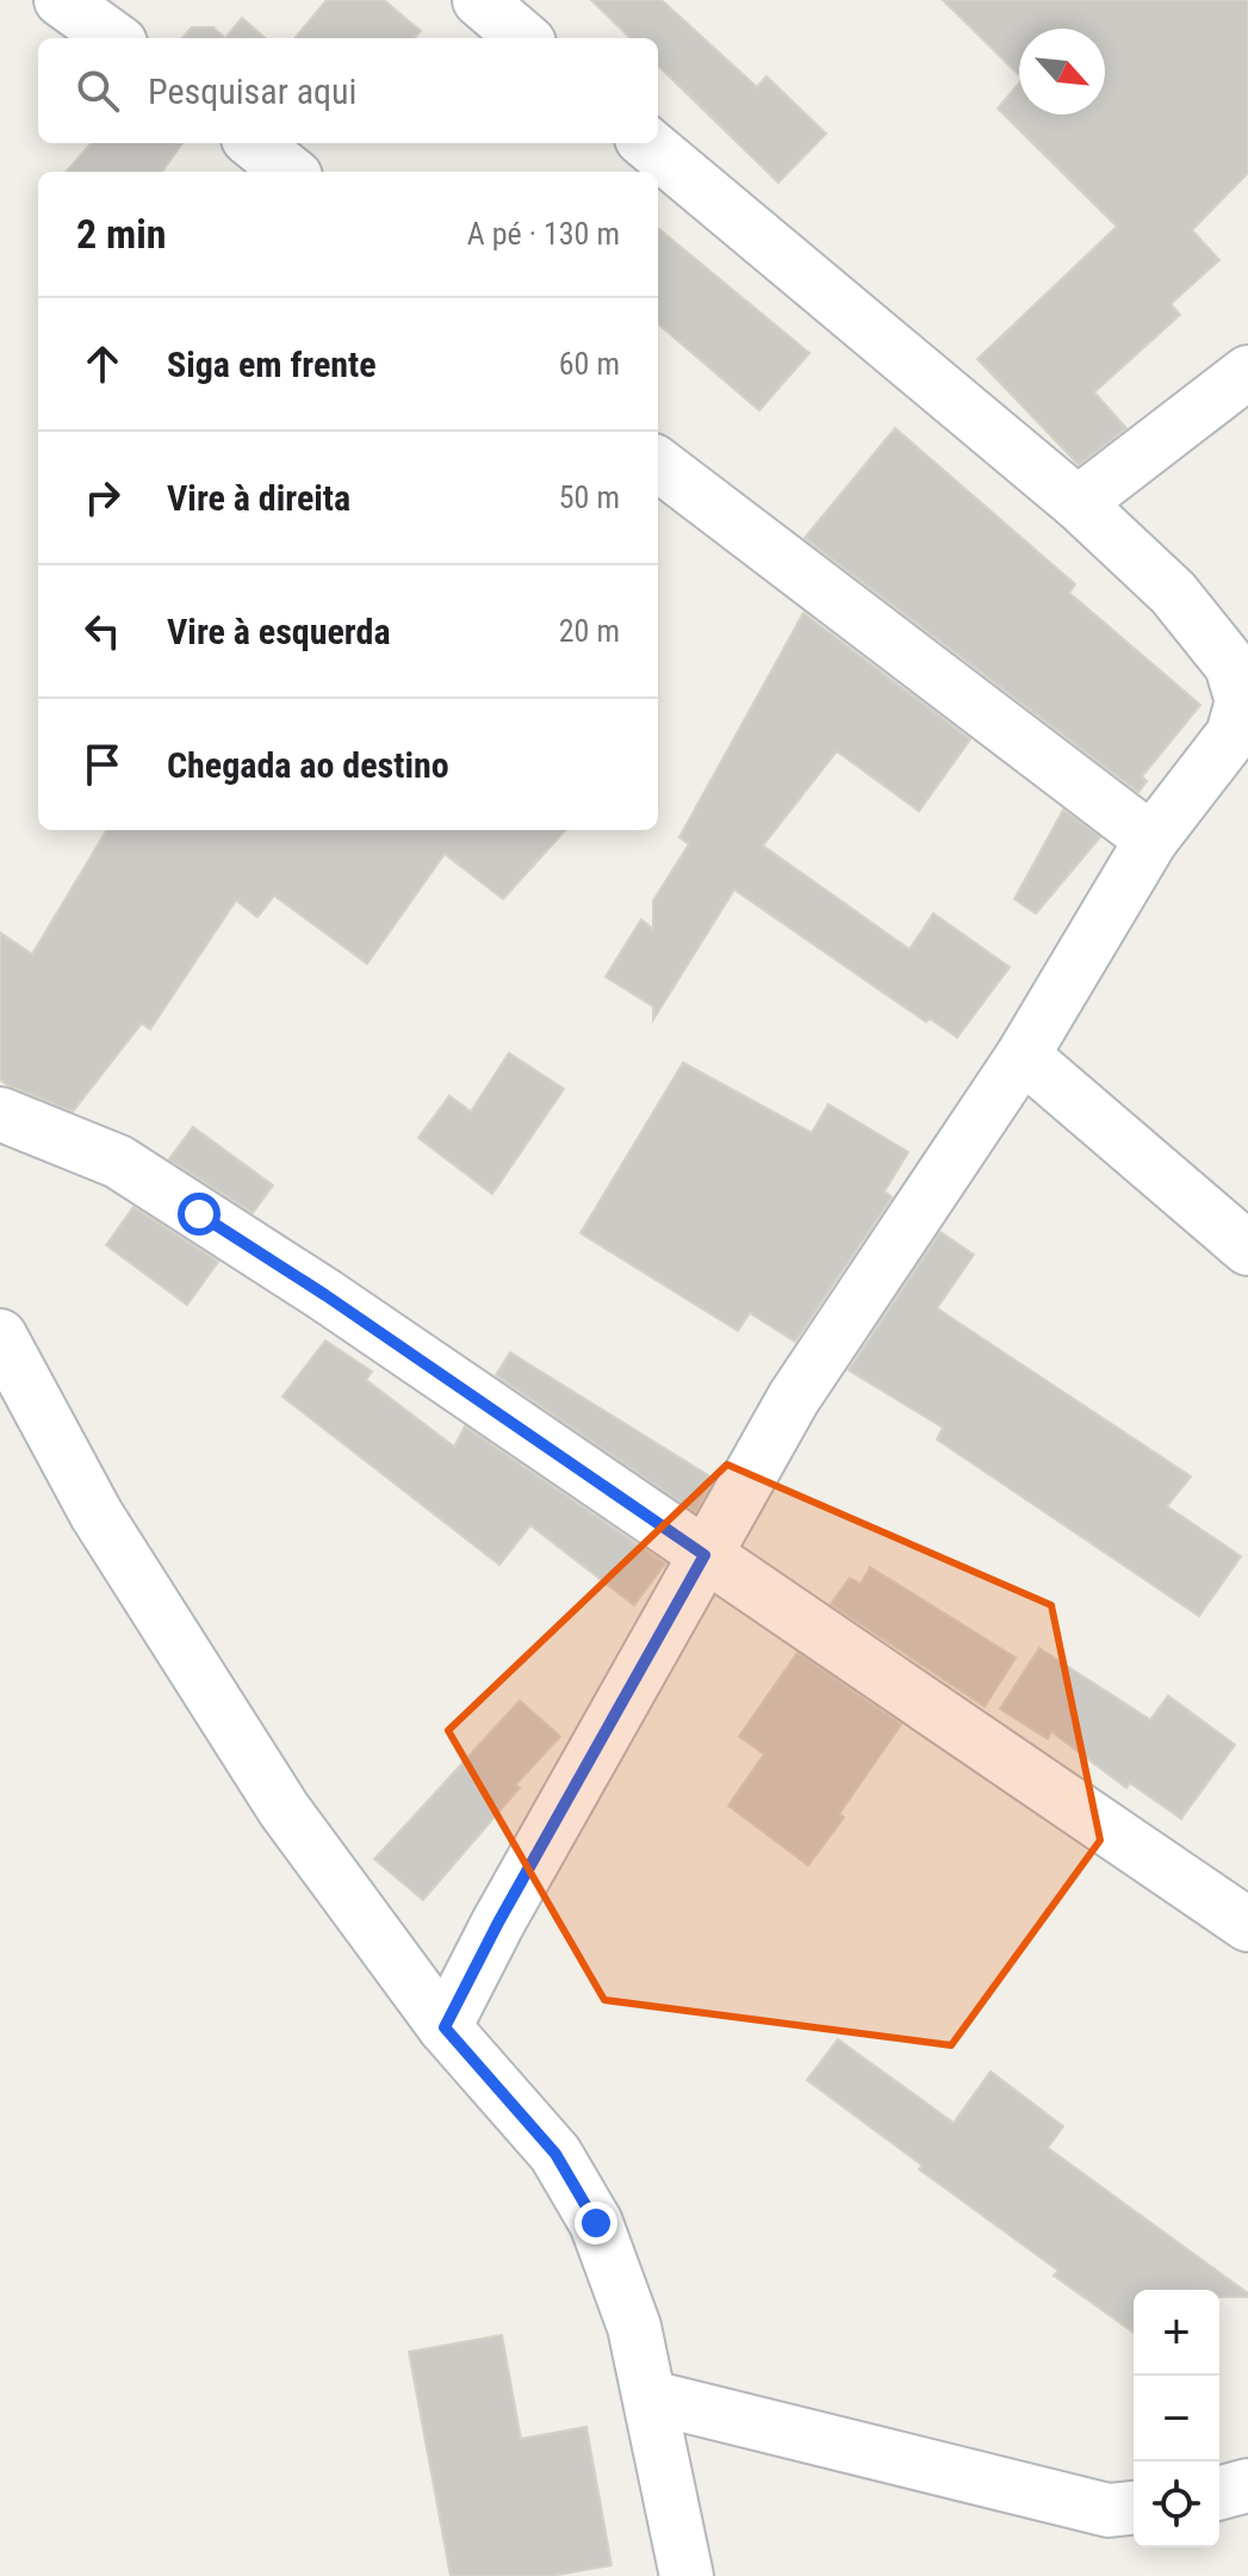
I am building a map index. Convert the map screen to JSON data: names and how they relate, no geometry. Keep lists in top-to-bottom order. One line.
{"north":"bottom right","page":{"search":"Pesquisar aqui","heading":["2 min","A pé · 130 m"],"list":[["Siga em frente","60 m"],["Vire à direita","50 m"],["Vire à esquerda","20 m"],"Chegada ao destino"],"map_buttons":["+","−"]}}
